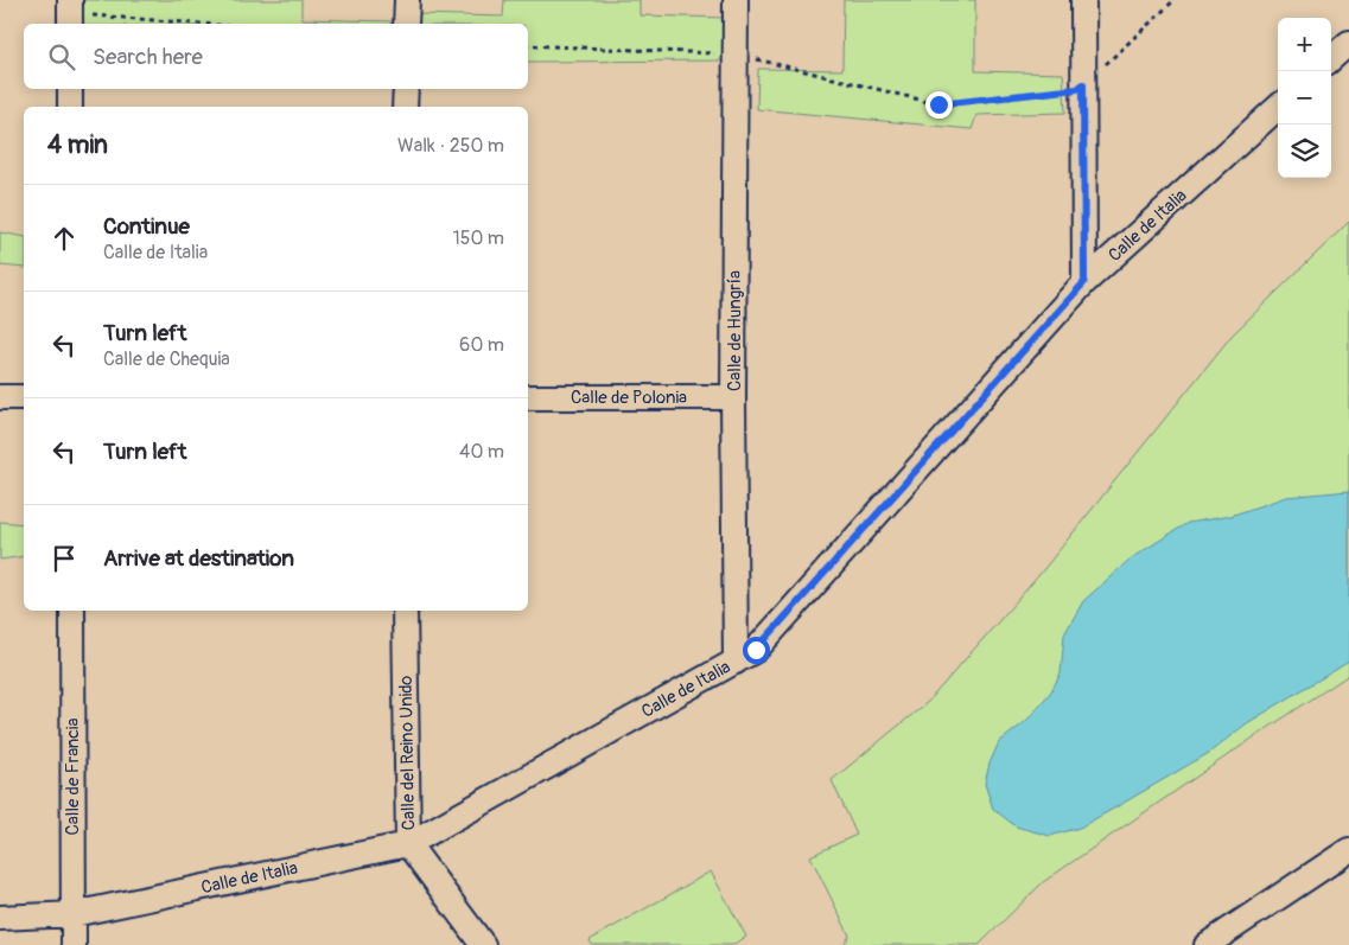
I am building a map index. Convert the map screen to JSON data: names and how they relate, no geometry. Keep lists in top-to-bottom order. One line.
{"streets":{"street":["Calle de Italia","Calle de Hungría","Calle de Polonia","Calle del Reino Unido","Calle de Francia"]},"crossings":[["Calle de Italia","Calle de Hungría"],["Calle de Italia","Calle del Reino Unido"],["Calle de Italia","Calle de Francia"],["Calle de Hungría","Calle de Polonia"]],"page":{"map_buttons":["+","−"],"search":"Search here","heading":["4 min","Walk · 250 m"],"list":[["Continue","Calle de Italia","150 m"],["Turn left","Calle de Chequia","60 m"],["Turn left","40 m"],"Arrive at destination"]}}
